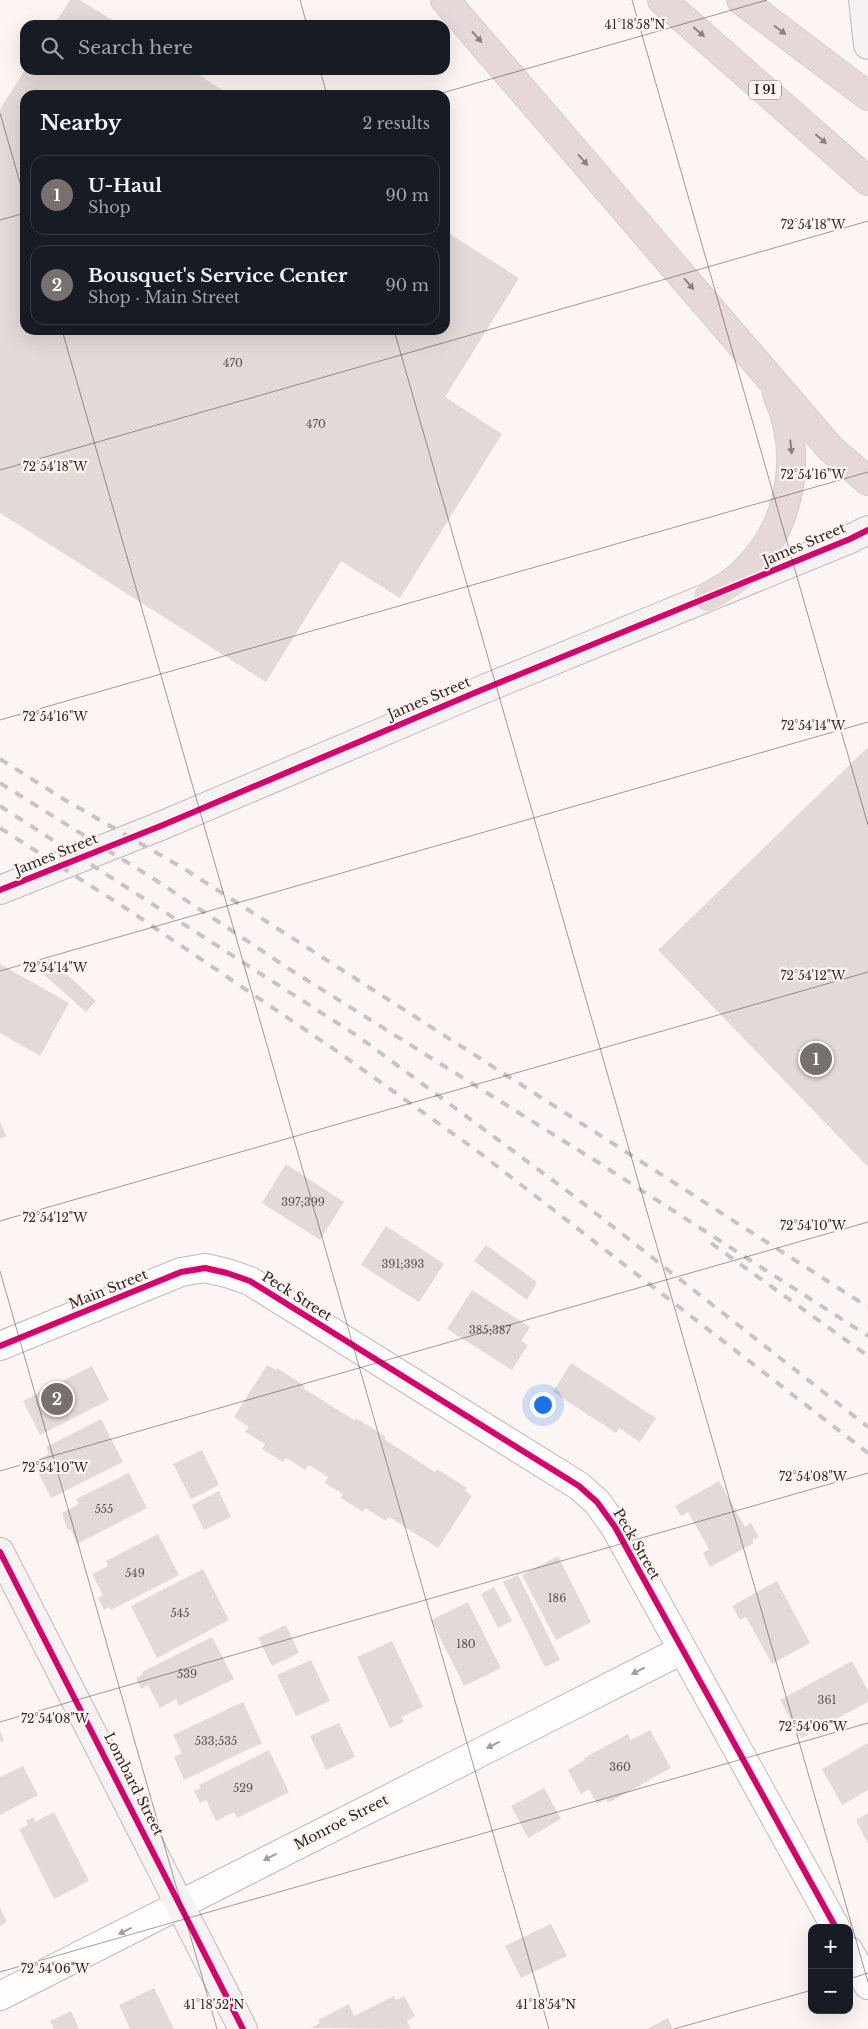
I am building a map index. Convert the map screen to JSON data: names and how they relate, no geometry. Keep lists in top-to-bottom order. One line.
{"streets":{"highway":["I 91"],"street":["James Street","Main Street","Peck Street","Lombard Street","Monroe Street"]},"crossings":[["Main Street","Peck Street"],["Peck Street","Monroe Street"],["Lombard Street","Monroe Street"]],"one_way":["Monroe Street"],"house_numbers":["470","470","397;399","391;393","385;387","555","549","186","545","180","539","361","533;535","360","529"],"page":{"search":"Search here","heading":["Nearby","2 results"],"list":[{"mark":"1","name":"U-Haul","note":"Shop","value":"90 m"},{"mark":"2","name":"Bousquet's Service Center","note":"Shop · Main Street","value":"90 m"}],"pins":["1","2"],"map_buttons":["+","−"]},"coordinates":["41°18'58\"N","72°54'18\"W","72°54'16\"W","72°54'14\"W","72°54'12\"W","72°54'10\"W","72°54'08\"W","72°54'06\"W","41°18'52\"N","41°18'54\"N"]}
